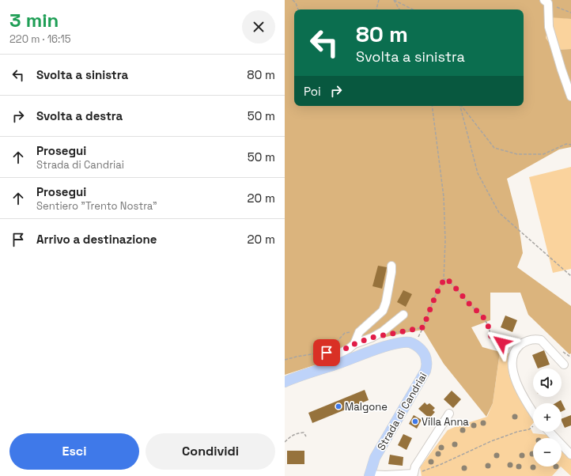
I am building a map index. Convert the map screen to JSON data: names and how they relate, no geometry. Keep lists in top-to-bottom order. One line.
{"streets":{"main road":["Strada di Candriai"]},"places":["Malgone","Villa Anna"],"page":{"heading":["3 min","220 m · 16:15"],"turn":["80 m","Svolta a sinistra"],"list":[{"name":"Svolta a sinistra","value":"80 m"},{"name":"Svolta a destra","value":"50 m"},{"name":"Prosegui","note":"Strada di Candriai","value":"50 m"},{"name":"Prosegui","note":"Sentiero \"Trento Nostra\"","value":"20 m"},{"name":"Arrivo a destinazione","value":"20 m"}],"then":"Poi","map_buttons":["+","−"],"buttons":["Esci","Condividi"]}}
